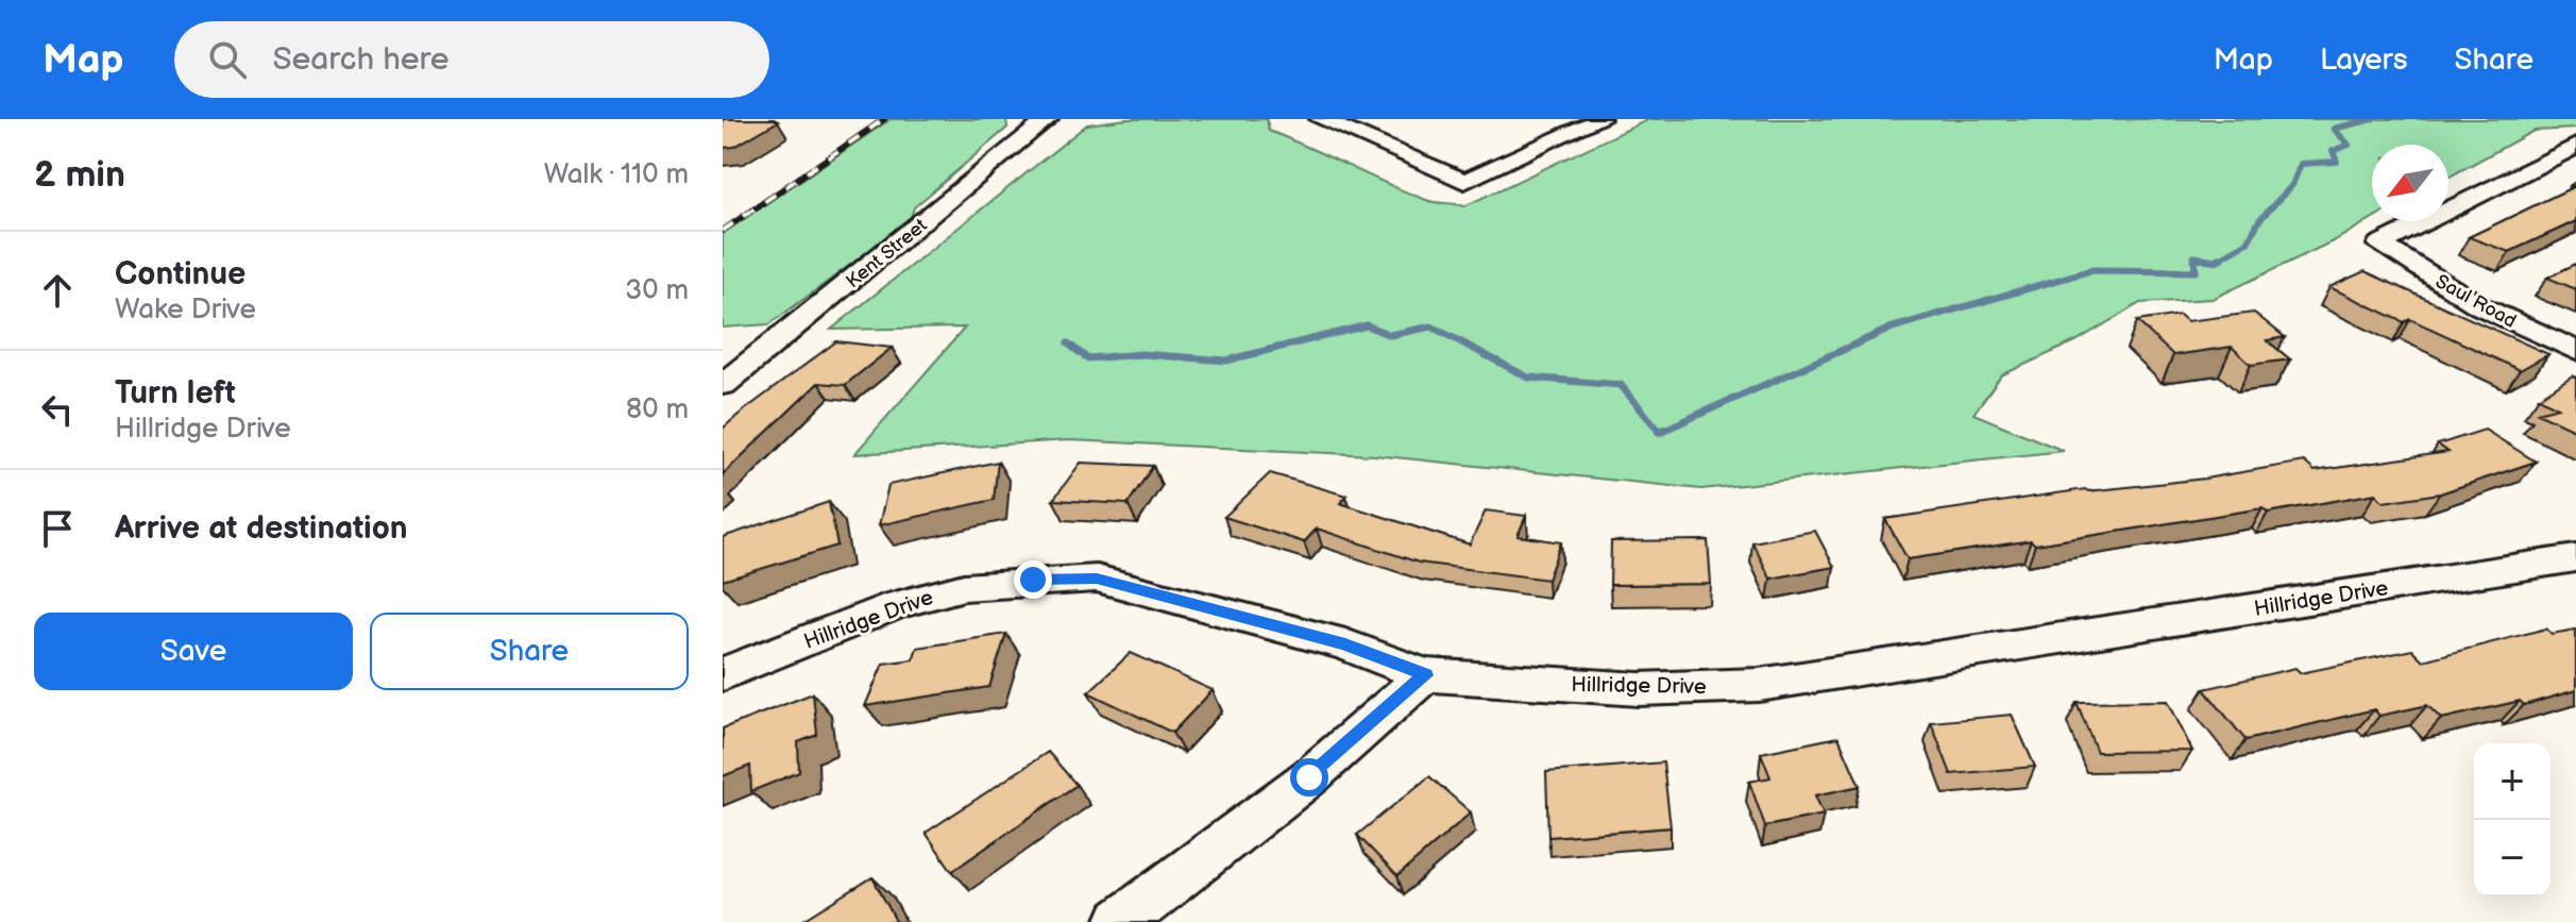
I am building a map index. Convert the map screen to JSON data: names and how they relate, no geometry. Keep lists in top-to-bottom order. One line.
{"streets":{"street":["Kent Street","Saul Road","Hillridge Drive"]},"north":"bottom left","page":{"header":"Map","search":"Search here","nav":["Map","Layers","Share"],"heading":["2 min","Walk · 110 m"],"list":[["Continue","Wake Drive","30 m"],["Turn left","Hillridge Drive","80 m"],"Arrive at destination"],"buttons":["Save","Share"],"map_buttons":["+","−"]}}
